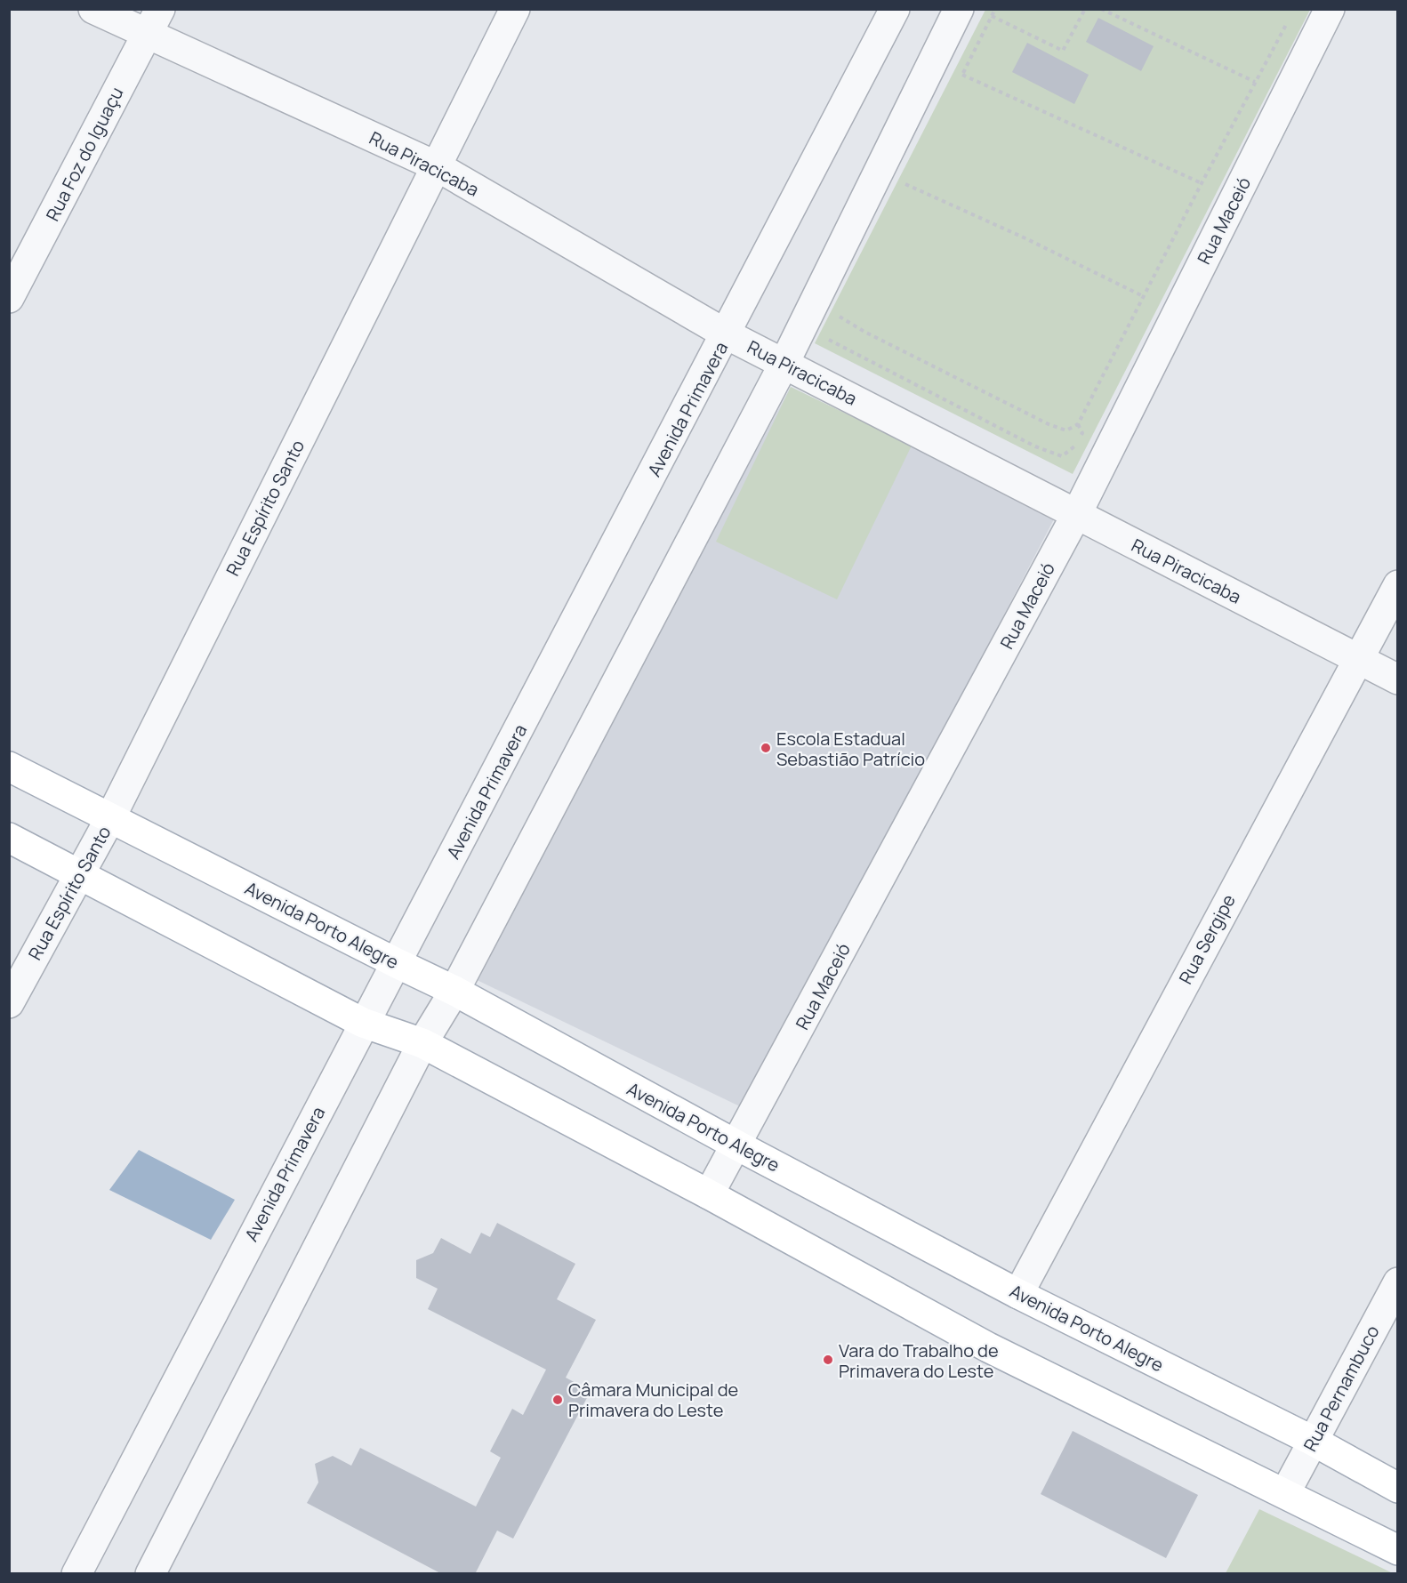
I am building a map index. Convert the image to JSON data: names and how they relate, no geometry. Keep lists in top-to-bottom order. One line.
{"streets":{"main road":["Avenida Porto Alegre"],"street":["Rua Foz do Iguaçu","Rua Piracicaba","Rua Maceió","Avenida Primavera","Rua Espírito Santo","Rua Sergipe","Rua Pernambuco"]},"crossings":[["Rua Foz do Iguaçu","Rua Piracicaba"],["Rua Piracicaba","Rua Maceió"],["Rua Piracicaba","Avenida Primavera"],["Rua Piracicaba","Rua Espírito Santo"],["Rua Piracicaba","Rua Sergipe"],["Rua Maceió","Avenida Porto Alegre"],["Avenida Primavera","Avenida Porto Alegre"],["Rua Espírito Santo","Avenida Porto Alegre"],["Avenida Porto Alegre","Rua Sergipe"],["Avenida Porto Alegre","Rua Pernambuco"]],"places":["Escola Estadual Sebastião Patrício","Vara do Trabalho de Primavera do Leste","Câmara Municipal de Primavera do Leste"]}
